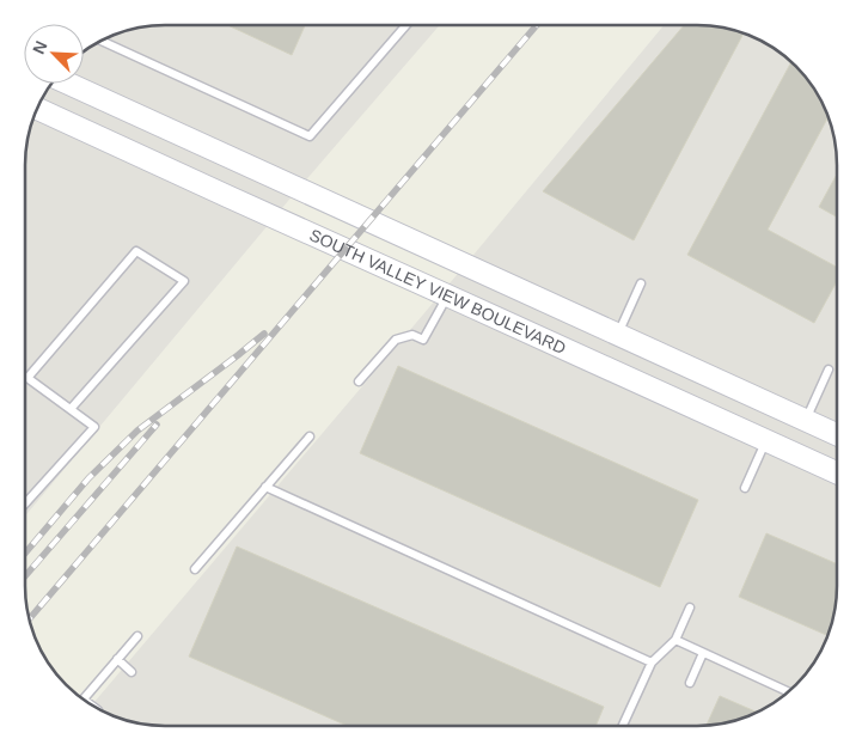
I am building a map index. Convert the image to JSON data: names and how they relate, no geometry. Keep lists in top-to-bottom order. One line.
{"streets":{"main road":["SOUTH VALLEY VIEW BOULEVARD"]},"north":"top left"}
